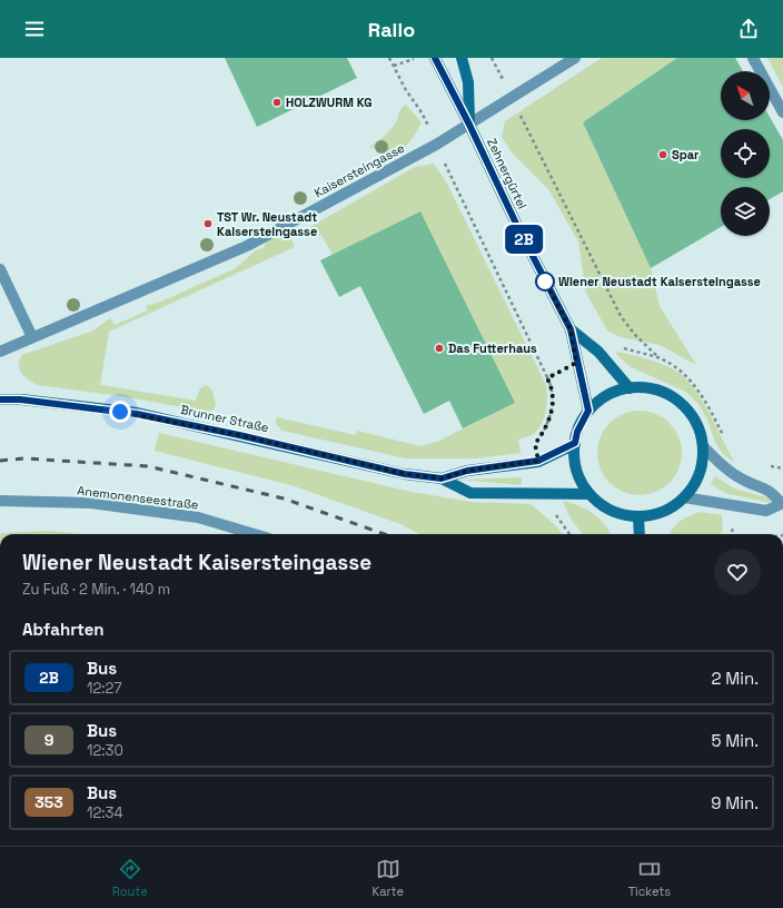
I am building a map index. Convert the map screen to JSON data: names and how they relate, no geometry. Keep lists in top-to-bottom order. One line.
{"streets":{"main road":["Zehnergürtel","Brunner Straße"],"street":["Kaisersteingasse","Anemonenseestraße"]},"crossings":[["Kaisersteingasse","Zehnergürtel"],["Zehnergürtel","Brunner Straße"]],"places":["HOLZWURM KG","Spar","TST Wr. Neustadt Kaisersteingasse","Wiener Neustadt Kaisersteingasse","Das Futterhaus"],"lines":["bus line 2B"],"north":"top left","page":{"header":"Railo","on_map":"2B","heading":[["Wiener Neustadt Kaisersteingasse","Zu Fuß · 2 Min. · 140 m"],"Abfahrten"],"list":[{"mark":"2B","name":"Bus","note":"12:27","value":"2 Min."},{"mark":"9","name":"Bus","note":"12:30","value":"5 Min."},{"mark":"353","name":"Bus","note":"12:34","value":"9 Min."}],"tabs":["Route","Karte","Tickets"]}}
